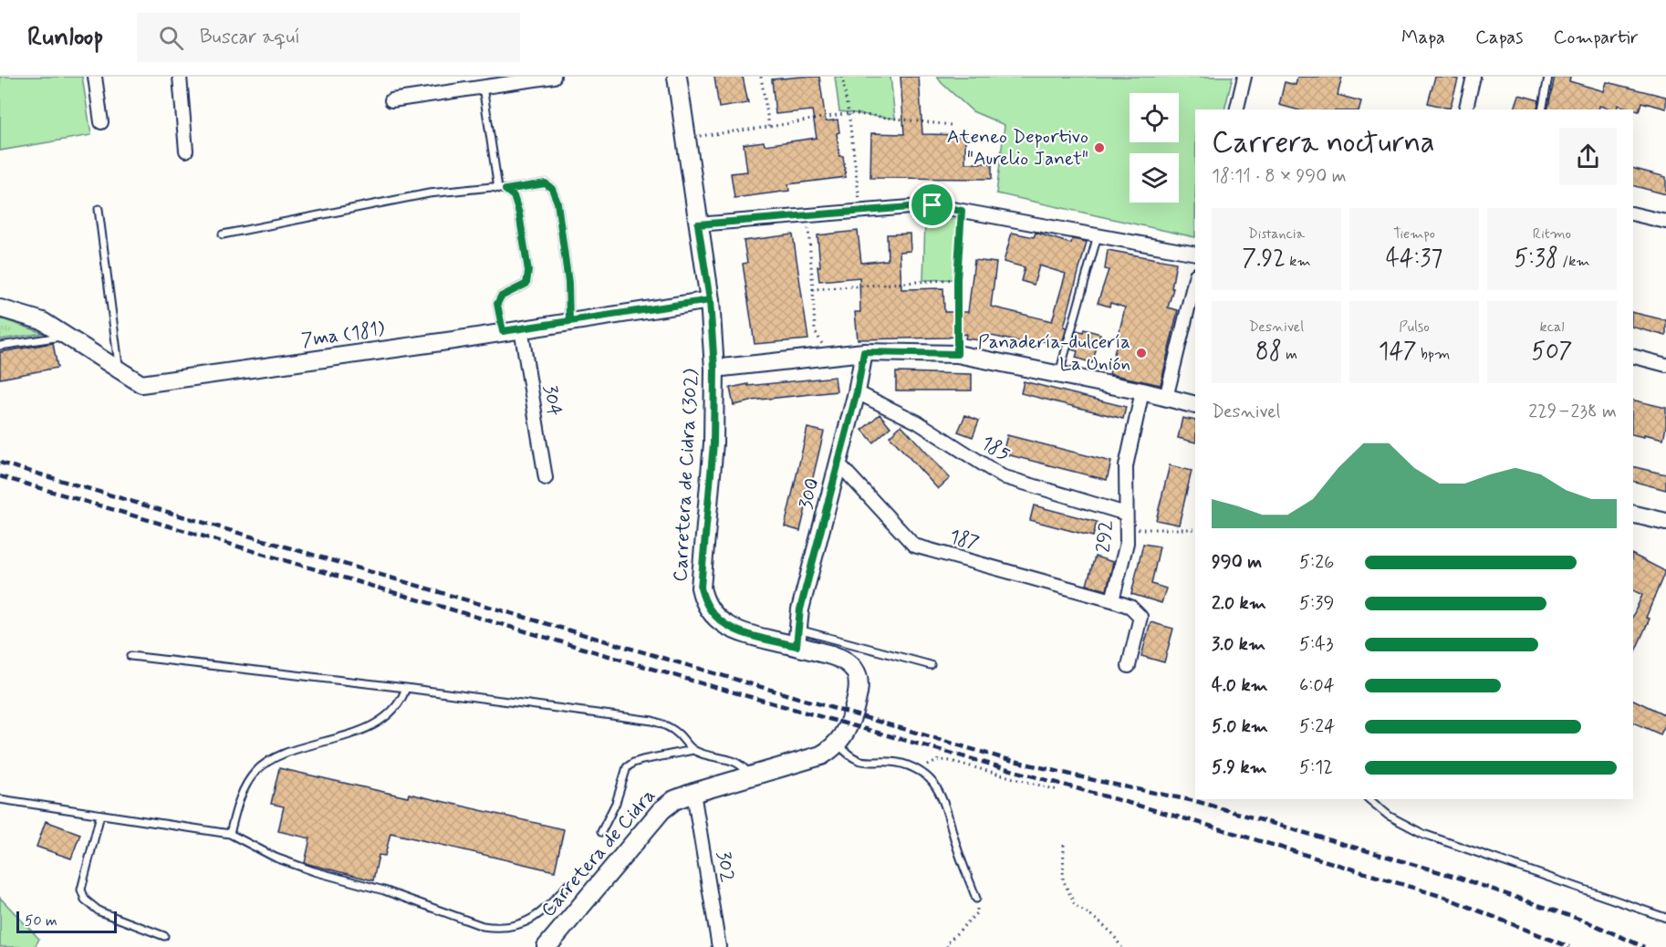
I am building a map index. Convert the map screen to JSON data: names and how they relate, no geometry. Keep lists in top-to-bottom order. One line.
{"streets":{"main road":["Carretera de Cidra (302)","Carretera de Cidra"],"street":["7ma (181)","304","185","300","292","187","302"]},"crossings":[["7ma (181)","304"],["7ma (181)","Carretera de Cidra (302)"],["185","300"],["185","292"],["Carretera de Cidra (302)","300"],["Carretera de Cidra (302)","Carretera de Cidra"],["300","187"],["292","187"],["Carretera de Cidra","302"]],"places":["Ateneo Deportivo \"Aurelio Janet\"","Panadería-dulcería La Unión"],"scale_bar":"50 m","page":{"header":"Runloop","search":"Buscar aquí","nav":["Mapa","Capas","Compartir"],"heading":["Carrera nocturna","18:11 · 8 × 990 m"],"stats":[["Distancia","7.92 km"],["Tiempo","44:37"],["Ritmo","5:38 /km"],["Desnivel","88 m"],["Pulso","147 bpm"],["kcal","507"]],"chart":["Desnivel","229–238 m"],"list":[{"name":"990 m","note":"5:26"},{"name":"2.0 km","note":"5:39"},{"name":"3.0 km","note":"5:43"},{"name":"4.0 km","note":"6:04"},{"name":"5.0 km","note":"5:24"},{"name":"5.9 km","note":"5:12"}],"scale":"50 m"}}
